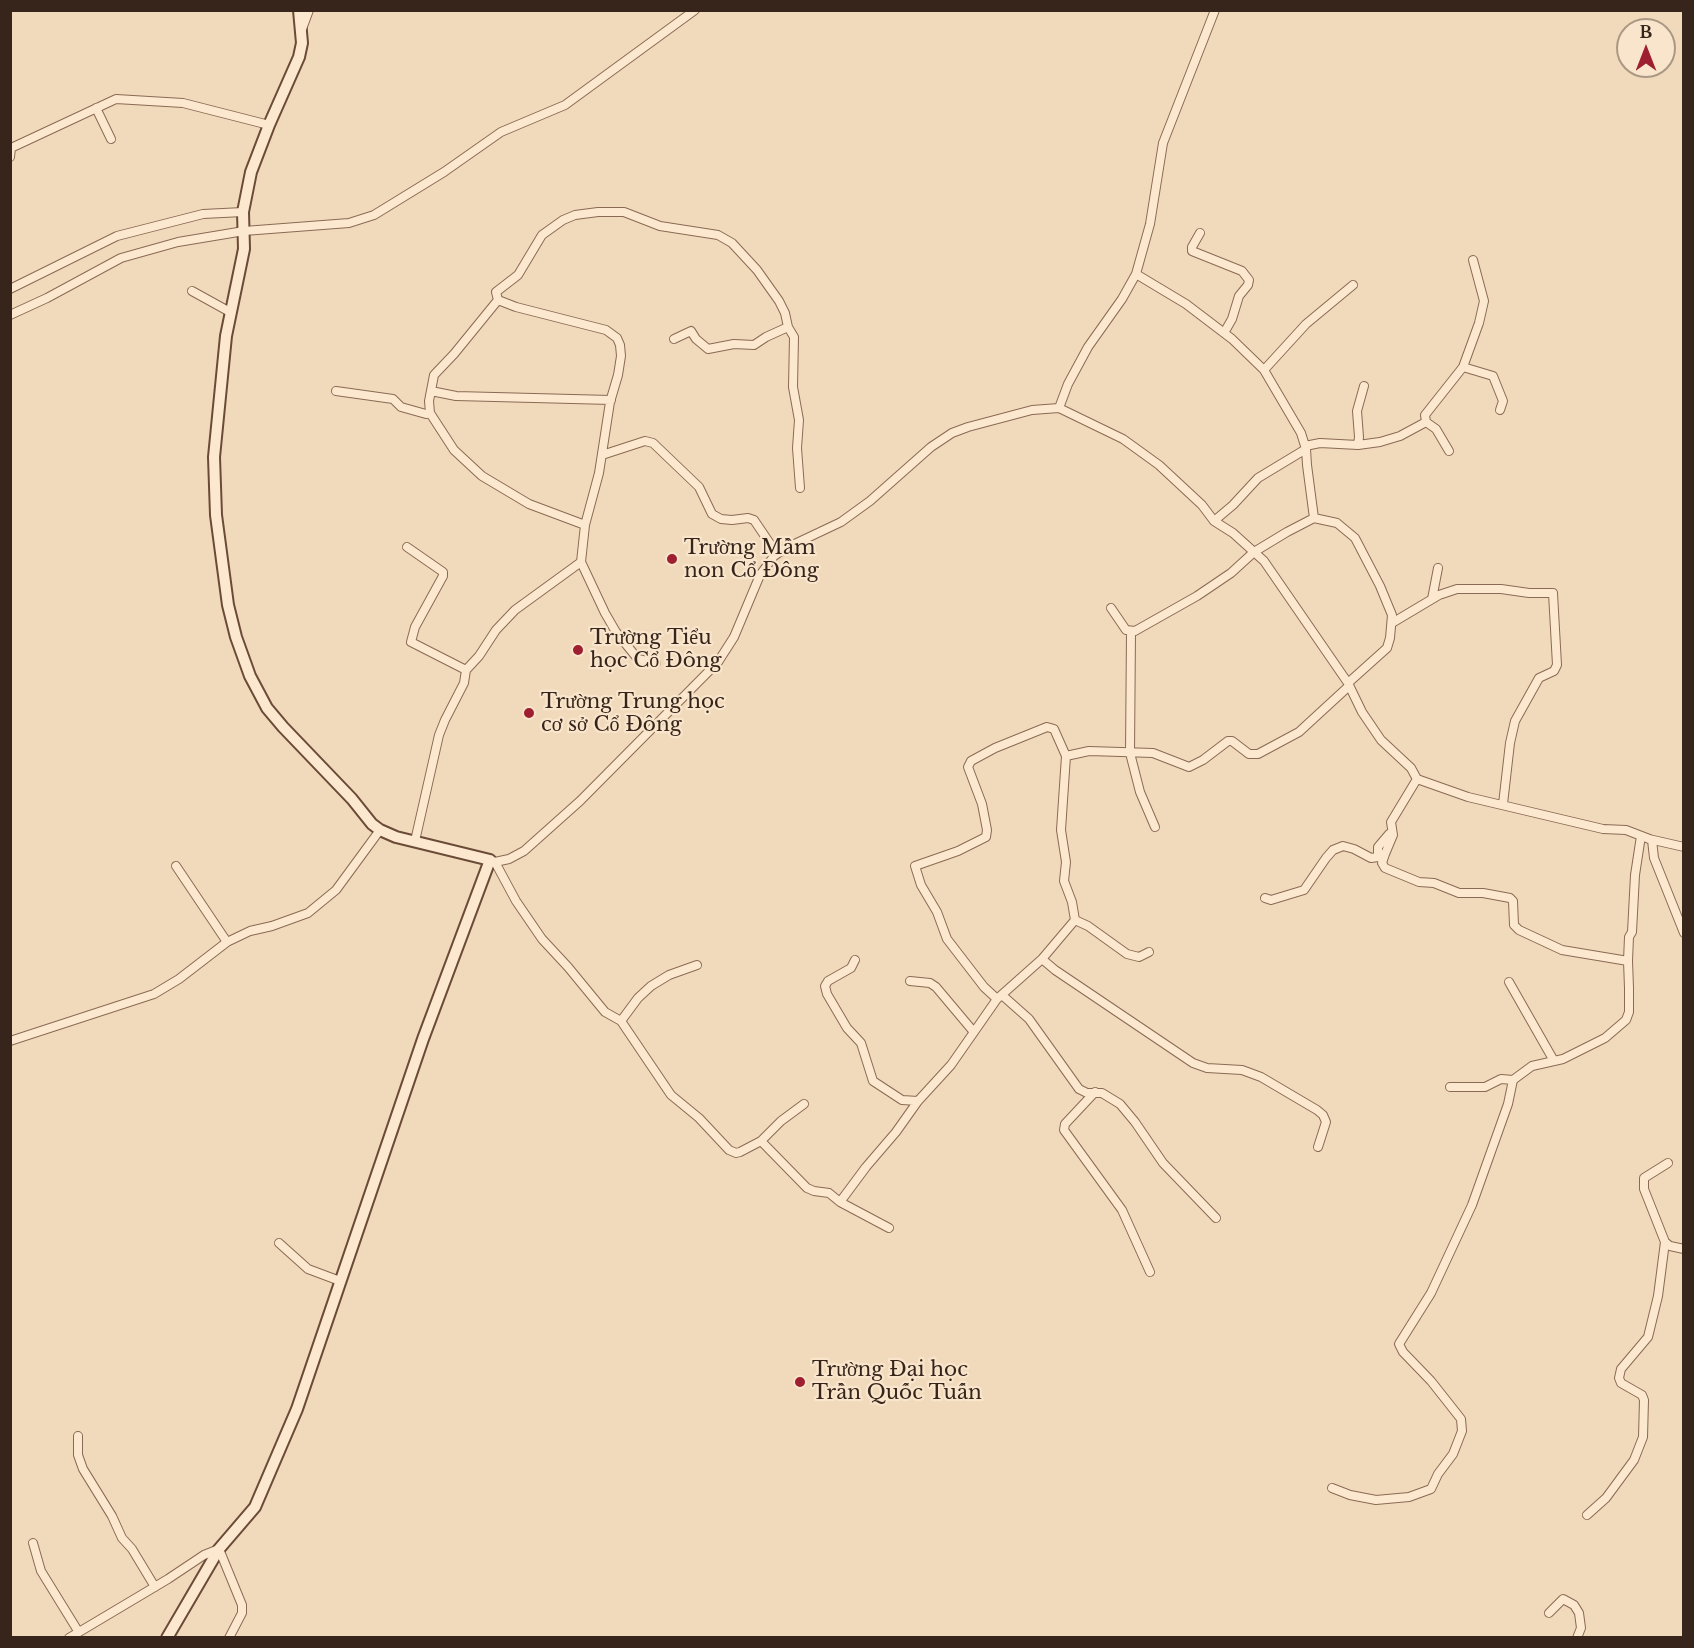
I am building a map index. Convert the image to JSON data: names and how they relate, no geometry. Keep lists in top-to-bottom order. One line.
{"places":["Trường Mầm non Cổ Đông","Trường Tiểu học Cổ Đông","Trường Trung học cơ sở Cổ Đông","Trường Đại học Trần Quốc Tuấn"],"north":"top"}
